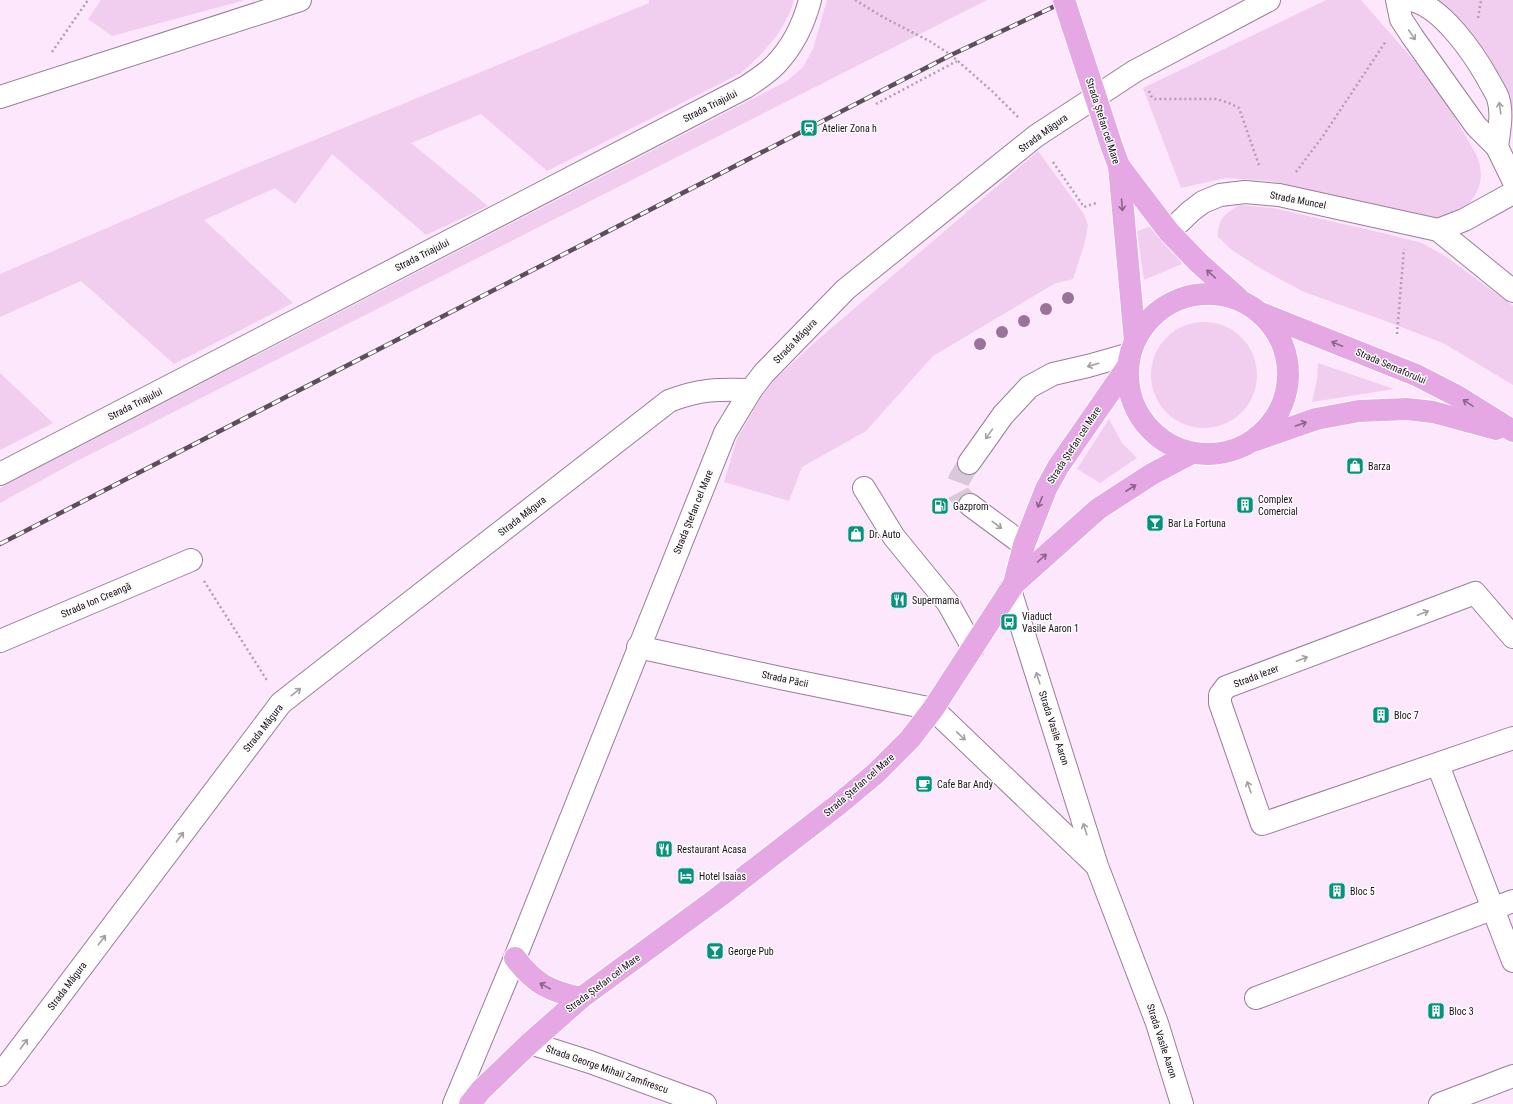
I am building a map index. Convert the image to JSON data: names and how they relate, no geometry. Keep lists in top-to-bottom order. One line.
{"streets":{"main road":["Strada Ștefan cel Mare","Strada Semaforului"],"street":["Strada Triajului","Strada Măgura","Strada Muncel","Strada Ion Creangă","Strada Iezer","Strada Păcii","Strada Vasile Aaron","Strada George Mihail Zamfirescu"]},"crossings":[["Strada Ștefan cel Mare","Strada Măgura"],["Strada Ștefan cel Mare","Strada Păcii"],["Strada Ștefan cel Mare","Strada Vasile Aaron"],["Strada Ștefan cel Mare","Strada George Mihail Zamfirescu"],["Strada Păcii","Strada Vasile Aaron"]],"one_way":["Strada Măgura"],"places":{"station":["Atelier Zona h"],"shop":["Barza","Dr. Auto"],"building":["Complex Comercial","Bloc 7","Bloc 5","Bloc 3"],"fuel station":["Gazprom"],"bar":["Bar La Fortuna","George Pub"],"restaurant":["Supermama","Restaurant Acasa"],"bus stop":["Viaduct Vasile Aaron 1"],"cafe":["Cafe Bar Andy"],"hotel":["Hotel Isaias"]}}
